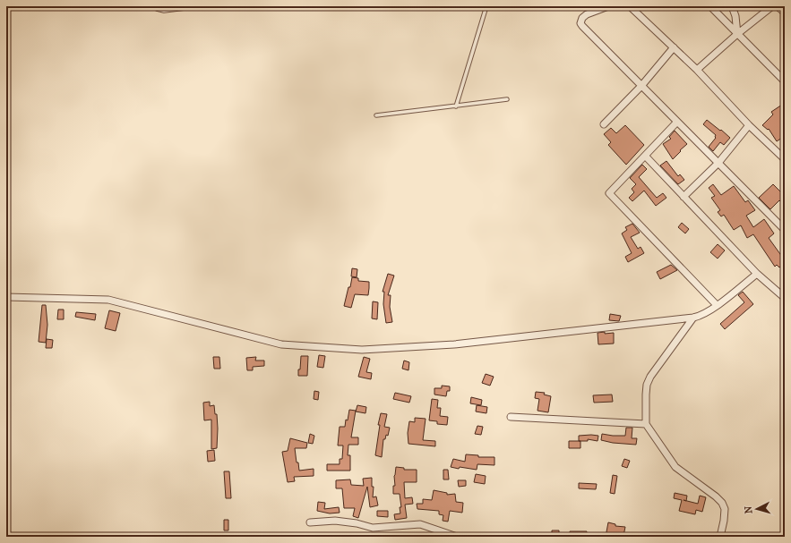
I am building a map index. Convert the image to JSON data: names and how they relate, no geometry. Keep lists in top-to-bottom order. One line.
{"north":"left"}
